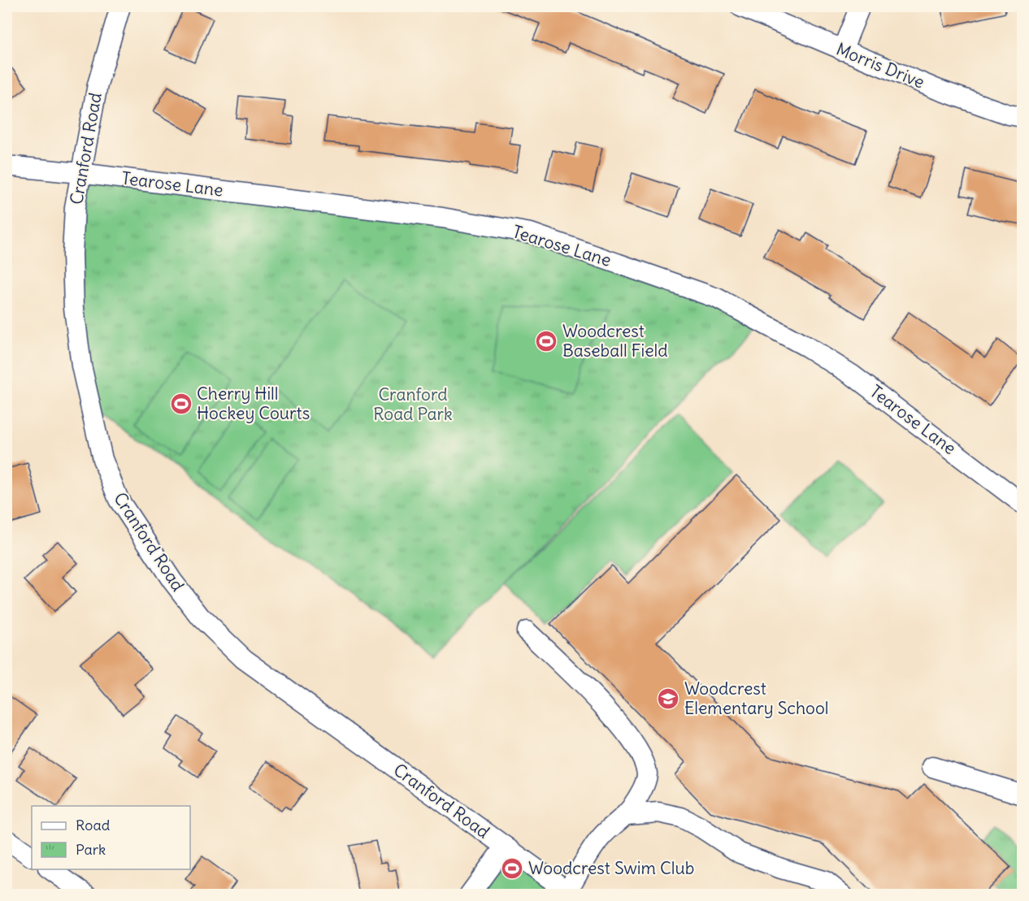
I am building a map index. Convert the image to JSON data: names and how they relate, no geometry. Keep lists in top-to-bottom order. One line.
{"streets":{"street":["Morris Drive","Cranford Road","Tearose Lane"]},"crossings":[["Cranford Road","Tearose Lane"]],"parks":["Cranford Road Park"],"places":{"sports":["Woodcrest Baseball Field","Cherry Hill Hockey Courts","Woodcrest Swim Club"],"school or university":["Woodcrest Elementary School"]},"legend":["Road","Park"]}
